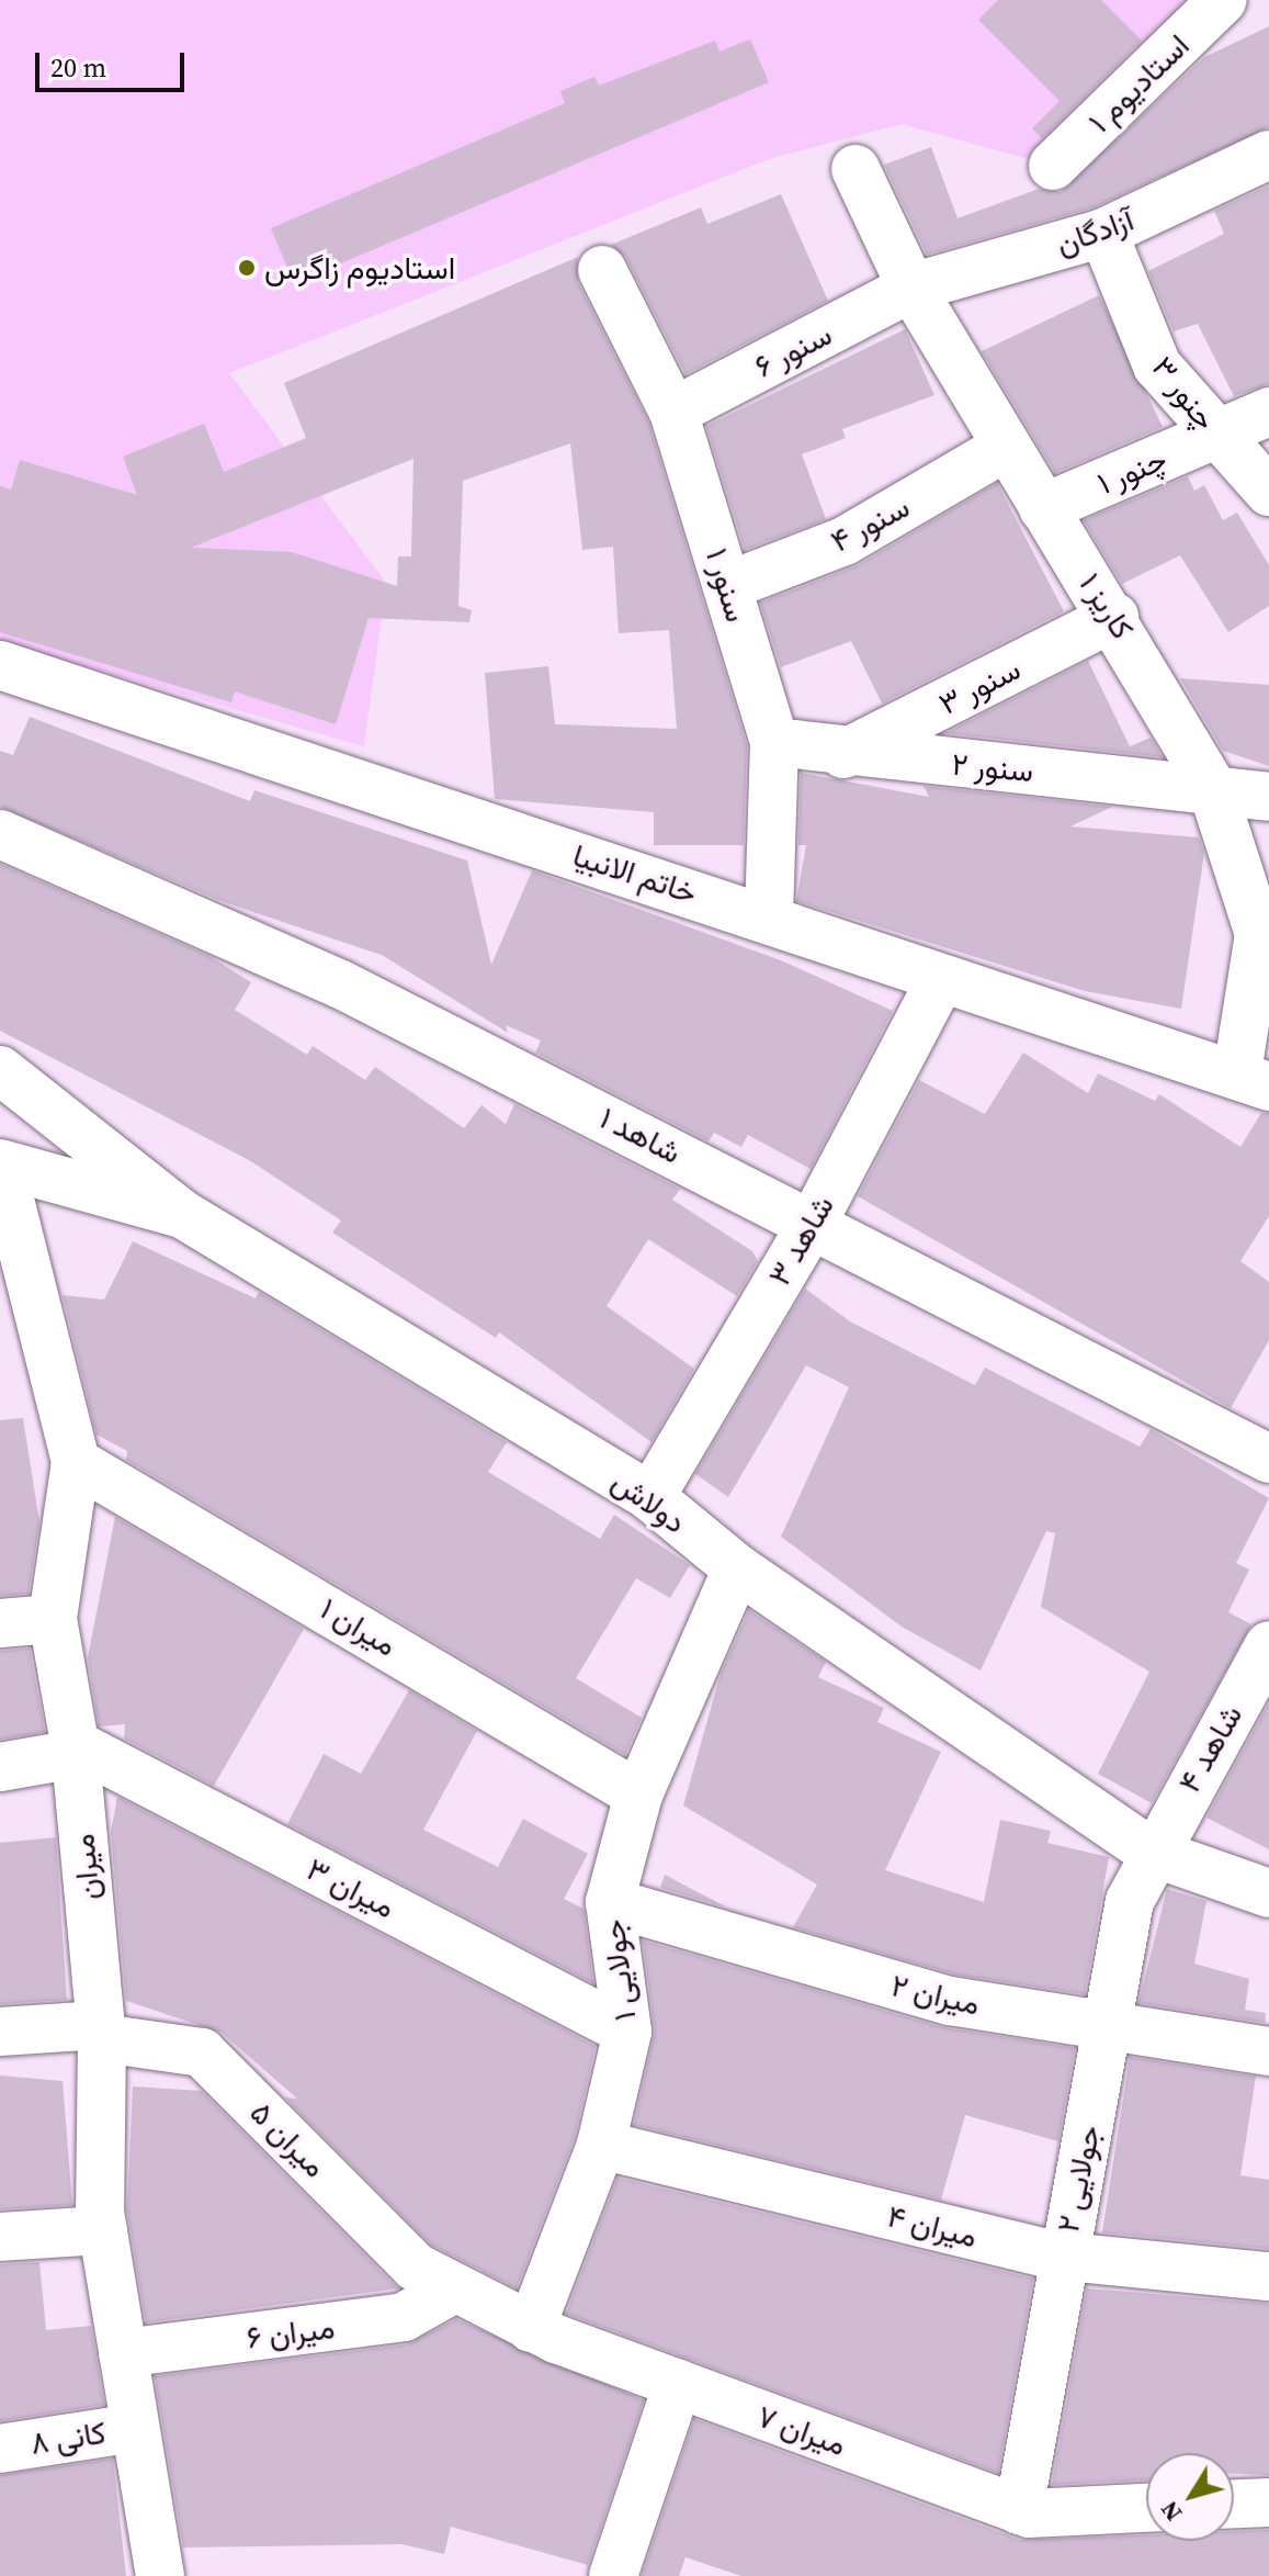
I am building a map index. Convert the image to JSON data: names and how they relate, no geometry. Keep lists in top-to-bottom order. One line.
{"streets":{"street":["استادیوم ۱","آزادگان","سنور ۶","چنور ۳","چنور ۱","سنور ۴","سنور ۱","کاریز ۱","سنور ۳","سنور ۲","خاتم الانبیا","شاهد ۱","شاهد ۳","دولاش","میران ۱","شاهد ۴","میران","میران ۳","جولایی ۱","میران ۲","میران ۵","جولایی ۲","میران ۴","میران ۶","میران ۷","کانی ۸"]},"crossings":[["آزادگان","سنور ۶"],["آزادگان","چنور ۳"],["آزادگان","کاریز ۱"],["سنور ۶","سنور ۱"],["سنور ۶","کاریز ۱"],["چنور ۳","چنور ۱"],["چنور ۱","کاریز ۱"],["سنور ۴","سنور ۱"],["سنور ۴","کاریز ۱"],["سنور ۱","سنور ۲"],["سنور ۱","خاتم الانبیا"],["کاریز ۱","سنور ۳"],["کاریز ۱","سنور ۲"],["کاریز ۱","خاتم الانبیا"],["سنور ۳","سنور ۲"],["خاتم الانبیا","شاهد ۳"],["شاهد ۱","شاهد ۳"],["شاهد ۳","دولاش"],["دولاش","شاهد ۴"],["دولاش","میران"],["دولاش","جولایی ۱"],["دولاش","جولایی ۲"],["میران ۱","میران"],["میران ۱","جولایی ۱"],["شاهد ۴","جولایی ۲"],["میران","میران ۳"],["میران","میران ۵"],["میران","میران ۶"],["میران","کانی ۸"],["میران ۳","جولایی ۱"],["جولایی ۱","میران ۲"],["جولایی ۱","میران ۴"],["جولایی ۱","میران ۷"],["میران ۲","جولایی ۲"],["میران ۵","میران ۶"],["میران ۵","میران ۷"],["جولایی ۲","میران ۴"],["جولایی ۲","میران ۷"],["میران ۶","میران ۷"]],"places":["استادیوم زاگرس"],"scale_bar":"20 m","north":"bottom left"}
